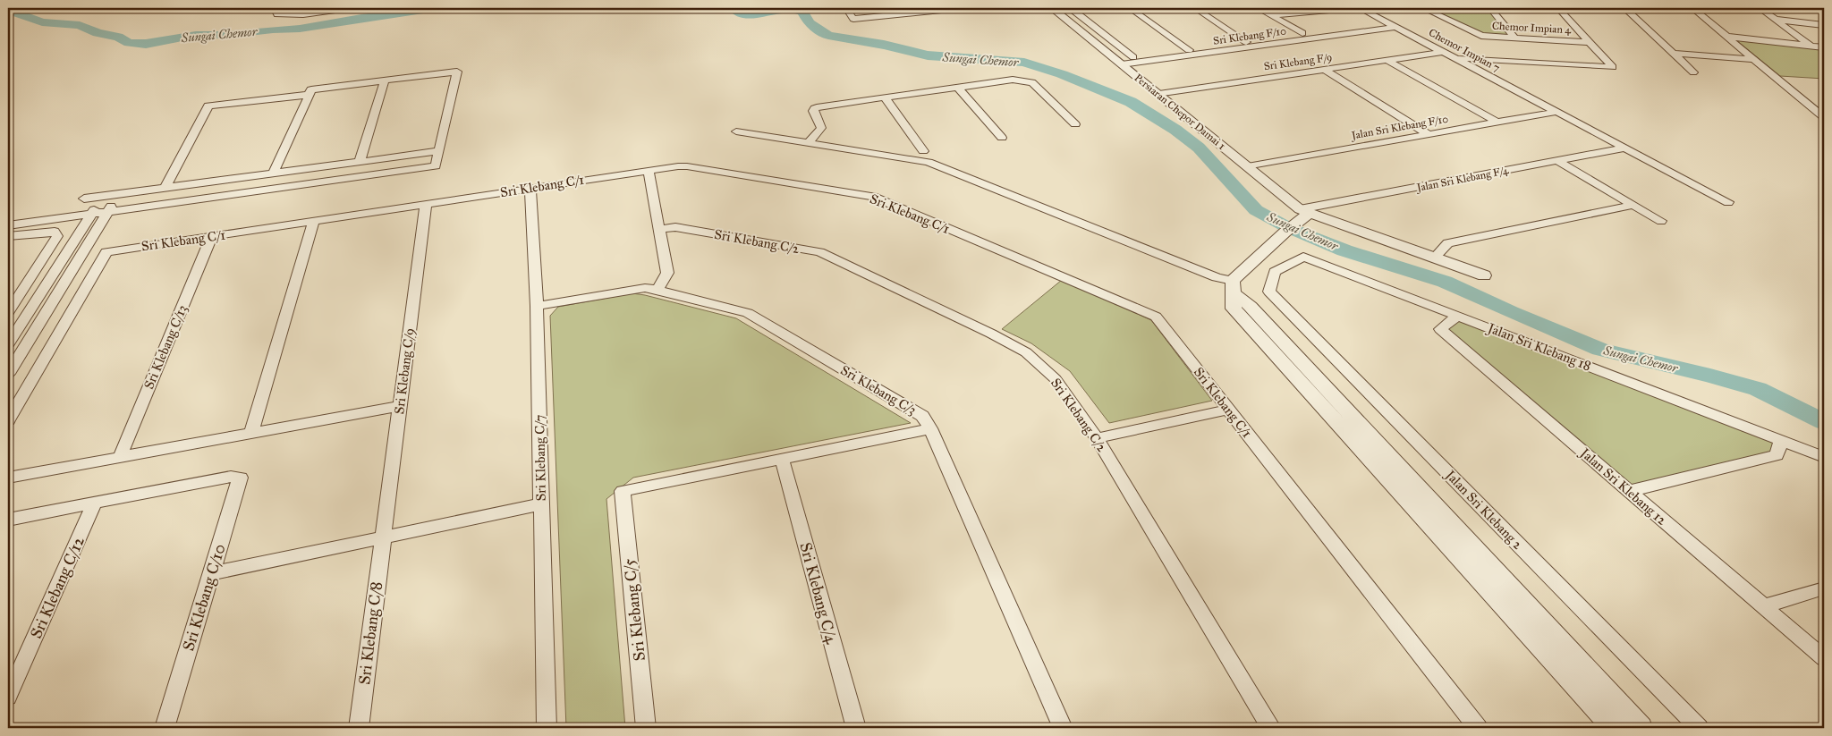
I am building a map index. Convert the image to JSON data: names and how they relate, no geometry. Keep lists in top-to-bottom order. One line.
{"streets":{"street":["Chemor Impian 4","Sri Klebang F/10","Chemor Impian 7","Sri Klebang F/9","Persiaran Chepor Damai 1","Jalan Sri Klebang F/10","Jalan Sri Klebang F/4","Sri Klebang C/1","Sri Klebang C/2","Sri Klebang C/13","Jalan Sri Klebang 18","Sri Klebang C/9","Sri Klebang C/3","Sri Klebang C/7","Jalan Sri Klebang 12","Jalan Sri Klebang 2","Sri Klebang C/12","Sri Klebang C/4","Sri Klebang C/10","Sri Klebang C/5","Sri Klebang C/8"]},"crossings":[["Sri Klebang F/10","Chemor Impian 7"],["Sri Klebang F/10","Persiaran Chepor Damai 1"],["Chemor Impian 7","Sri Klebang F/9"],["Chemor Impian 7","Jalan Sri Klebang F/10"],["Chemor Impian 7","Jalan Sri Klebang F/4"],["Sri Klebang F/9","Persiaran Chepor Damai 1"],["Persiaran Chepor Damai 1","Jalan Sri Klebang F/10"],["Persiaran Chepor Damai 1","Jalan Sri Klebang F/4"],["Sri Klebang C/1","Sri Klebang C/13"],["Sri Klebang C/1","Sri Klebang C/9"],["Sri Klebang C/1","Sri Klebang C/7"],["Jalan Sri Klebang 18","Jalan Sri Klebang 12"],["Jalan Sri Klebang 18","Jalan Sri Klebang 2"],["Sri Klebang C/9","Sri Klebang C/8"],["Sri Klebang C/3","Sri Klebang C/7"],["Sri Klebang C/12","Sri Klebang C/10"],["Sri Klebang C/4","Sri Klebang C/5"]],"water":["Sungai Chemor"]}
